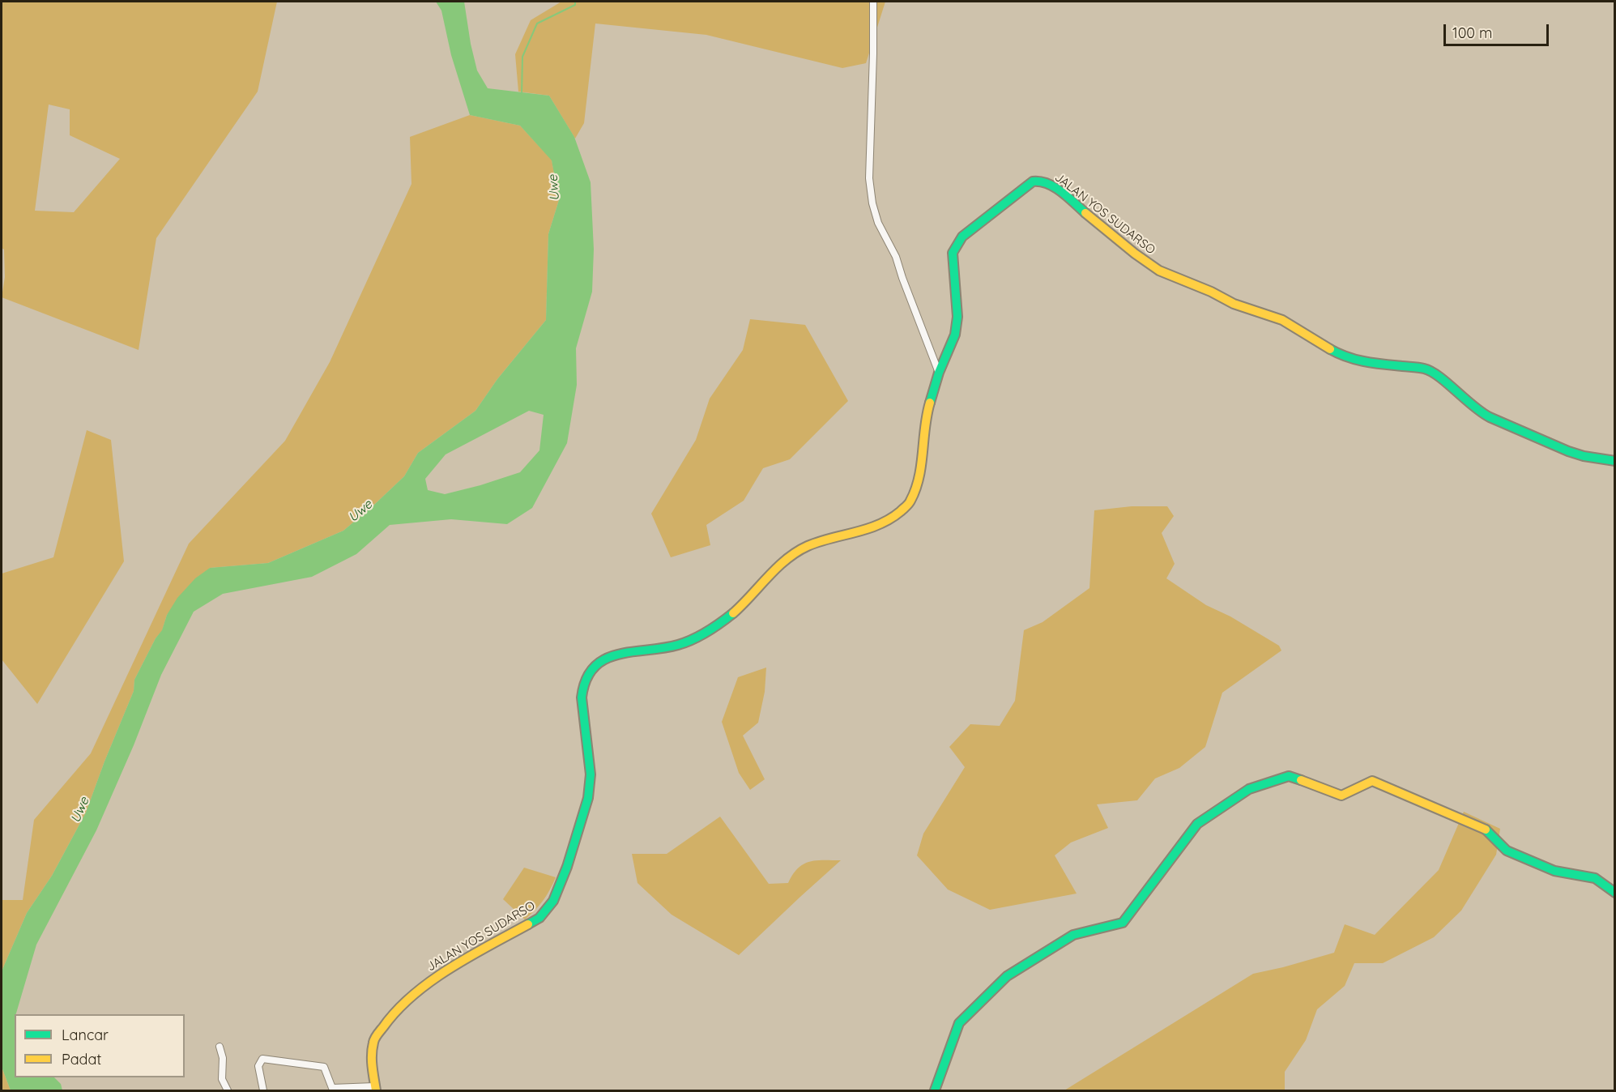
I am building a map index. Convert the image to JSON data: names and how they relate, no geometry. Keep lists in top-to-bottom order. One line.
{"streets":{"main road":["JALAN YOS SUDARSO"]},"water":["Uwe"],"legend":["Lancar","Padat"],"scale_bar":"100 m"}
